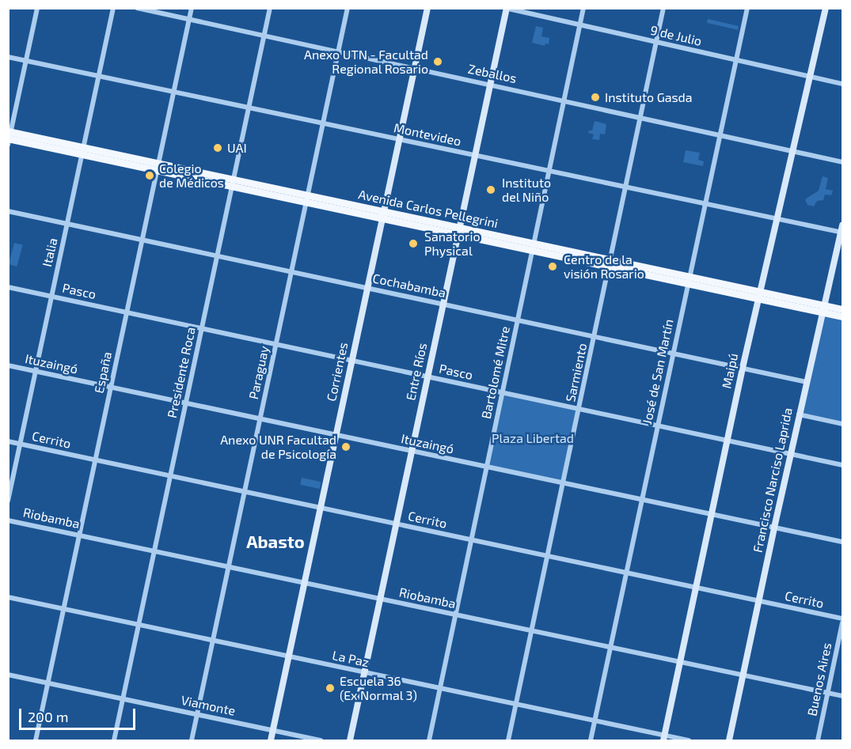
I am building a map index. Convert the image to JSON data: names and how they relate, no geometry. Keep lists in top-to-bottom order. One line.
{"streets":{"main road":["Avenida Carlos Pellegrini","Maipú","Corrientes","Entre Ríos","Francisco Narciso Laprida"],"street":["9 de Julio","Zeballos","Montevideo","Italia","Cochabamba","Pasco","Ituzaingó","José de San Martín","España","Presidente Roca","Paraguay","Bartolomé Mitre","Sarmiento","Cerrito","Riobamba","La Paz","Buenos Aires","Viamonte"]},"crossings":[["9 de Julio","Maipú"],["9 de Julio","Entre Ríos"],["9 de Julio","José de San Martín"],["9 de Julio","Bartolomé Mitre"],["9 de Julio","Sarmiento"],["Zeballos","Maipú"],["Zeballos","Corrientes"],["Zeballos","Entre Ríos"],["Zeballos","José de San Martín"],["Zeballos","España"],["Zeballos","Presidente Roca"],["Zeballos","Paraguay"],["Zeballos","Bartolomé Mitre"],["Zeballos","Sarmiento"],["Montevideo","Italia"],["Montevideo","Maipú"],["Montevideo","Corrientes"],["Montevideo","Entre Ríos"],["Montevideo","José de San Martín"],["Montevideo","España"],["Montevideo","Presidente Roca"],["Montevideo","Paraguay"],["Montevideo","Bartolomé Mitre"],["Montevideo","Sarmiento"],["Montevideo","Francisco Narciso Laprida"],["Avenida Carlos Pellegrini","Italia"],["Avenida Carlos Pellegrini","Maipú"],["Avenida Carlos Pellegrini","Corrientes"],["Avenida Carlos Pellegrini","Entre Ríos"],["Avenida Carlos Pellegrini","José de San Martín"],["Avenida Carlos Pellegrini","España"],["Avenida Carlos Pellegrini","Presidente Roca"],["Avenida Carlos Pellegrini","Paraguay"],["Avenida Carlos Pellegrini","Bartolomé Mitre"],["Avenida Carlos Pellegrini","Sarmiento"],["Avenida Carlos Pellegrini","Francisco Narciso Laprida"],["Italia","Cochabamba"],["Italia","Pasco"],["Italia","Ituzaingó"],["Italia","Cerrito"],["Cochabamba","Maipú"],["Cochabamba","Corrientes"],["Cochabamba","Entre Ríos"],["Cochabamba","José de San Martín"],["Cochabamba","España"],["Cochabamba","Presidente Roca"],["Cochabamba","Paraguay"],["Cochabamba","Bartolomé Mitre"],["Cochabamba","Sarmiento"],["Cochabamba","Francisco Narciso Laprida"],["Pasco","Maipú"],["Pasco","Corrientes"],["Pasco","Entre Ríos"],["Pasco","José de San Martín"],["Pasco","España"],["Pasco","Presidente Roca"],["Pasco","Paraguay"],["Pasco","Bartolomé Mitre"],["Pasco","Sarmiento"],["Pasco","Francisco Narciso Laprida"],["Ituzaingó","Maipú"],["Ituzaingó","Corrientes"],["Ituzaingó","Entre Ríos"],["Ituzaingó","José de San Martín"],["Ituzaingó","España"],["Ituzaingó","Presidente Roca"],["Ituzaingó","Paraguay"],["Ituzaingó","Bartolomé Mitre"],["Ituzaingó","Sarmiento"],["Ituzaingó","Francisco Narciso Laprida"],["Maipú","Cerrito"],["Maipú","Riobamba"],["Maipú","La Paz"],["Corrientes","Cerrito"],["Corrientes","Riobamba"],["Corrientes","La Paz"],["Corrientes","Viamonte"],["Entre Ríos","Cerrito"],["Entre Ríos","Riobamba"],["Entre Ríos","La Paz"],["José de San Martín","Cerrito"],["José de San Martín","Riobamba"],["José de San Martín","La Paz"],["España","Cerrito"],["España","Riobamba"],["España","La Paz"],["España","Viamonte"],["Presidente Roca","Cerrito"],["Presidente Roca","Riobamba"],["Presidente Roca","La Paz"],["Presidente Roca","Viamonte"],["Paraguay","Cerrito"],["Paraguay","Riobamba"],["Paraguay","La Paz"],["Paraguay","Viamonte"],["Bartolomé Mitre","Cerrito"],["Bartolomé Mitre","Riobamba"],["Bartolomé Mitre","La Paz"],["Sarmiento","Cerrito"],["Sarmiento","Riobamba"],["Sarmiento","La Paz"],["Cerrito","Francisco Narciso Laprida"],["Francisco Narciso Laprida","Riobamba"],["Riobamba","Buenos Aires"]],"districts":["Abasto"],"parks":["Plaza Libertad"],"places":["Anexo UTN - Facultad Regional Rosario","Instituto Gasda","UAI","Colegio de Médicos","Instituto del Niño","Sanatorio Physical","Centro de la visión Rosario","Anexo UNR Facultad de Psicología","Escuela 36 (Ex Normal 3)"],"scale_bar":"200 m"}
